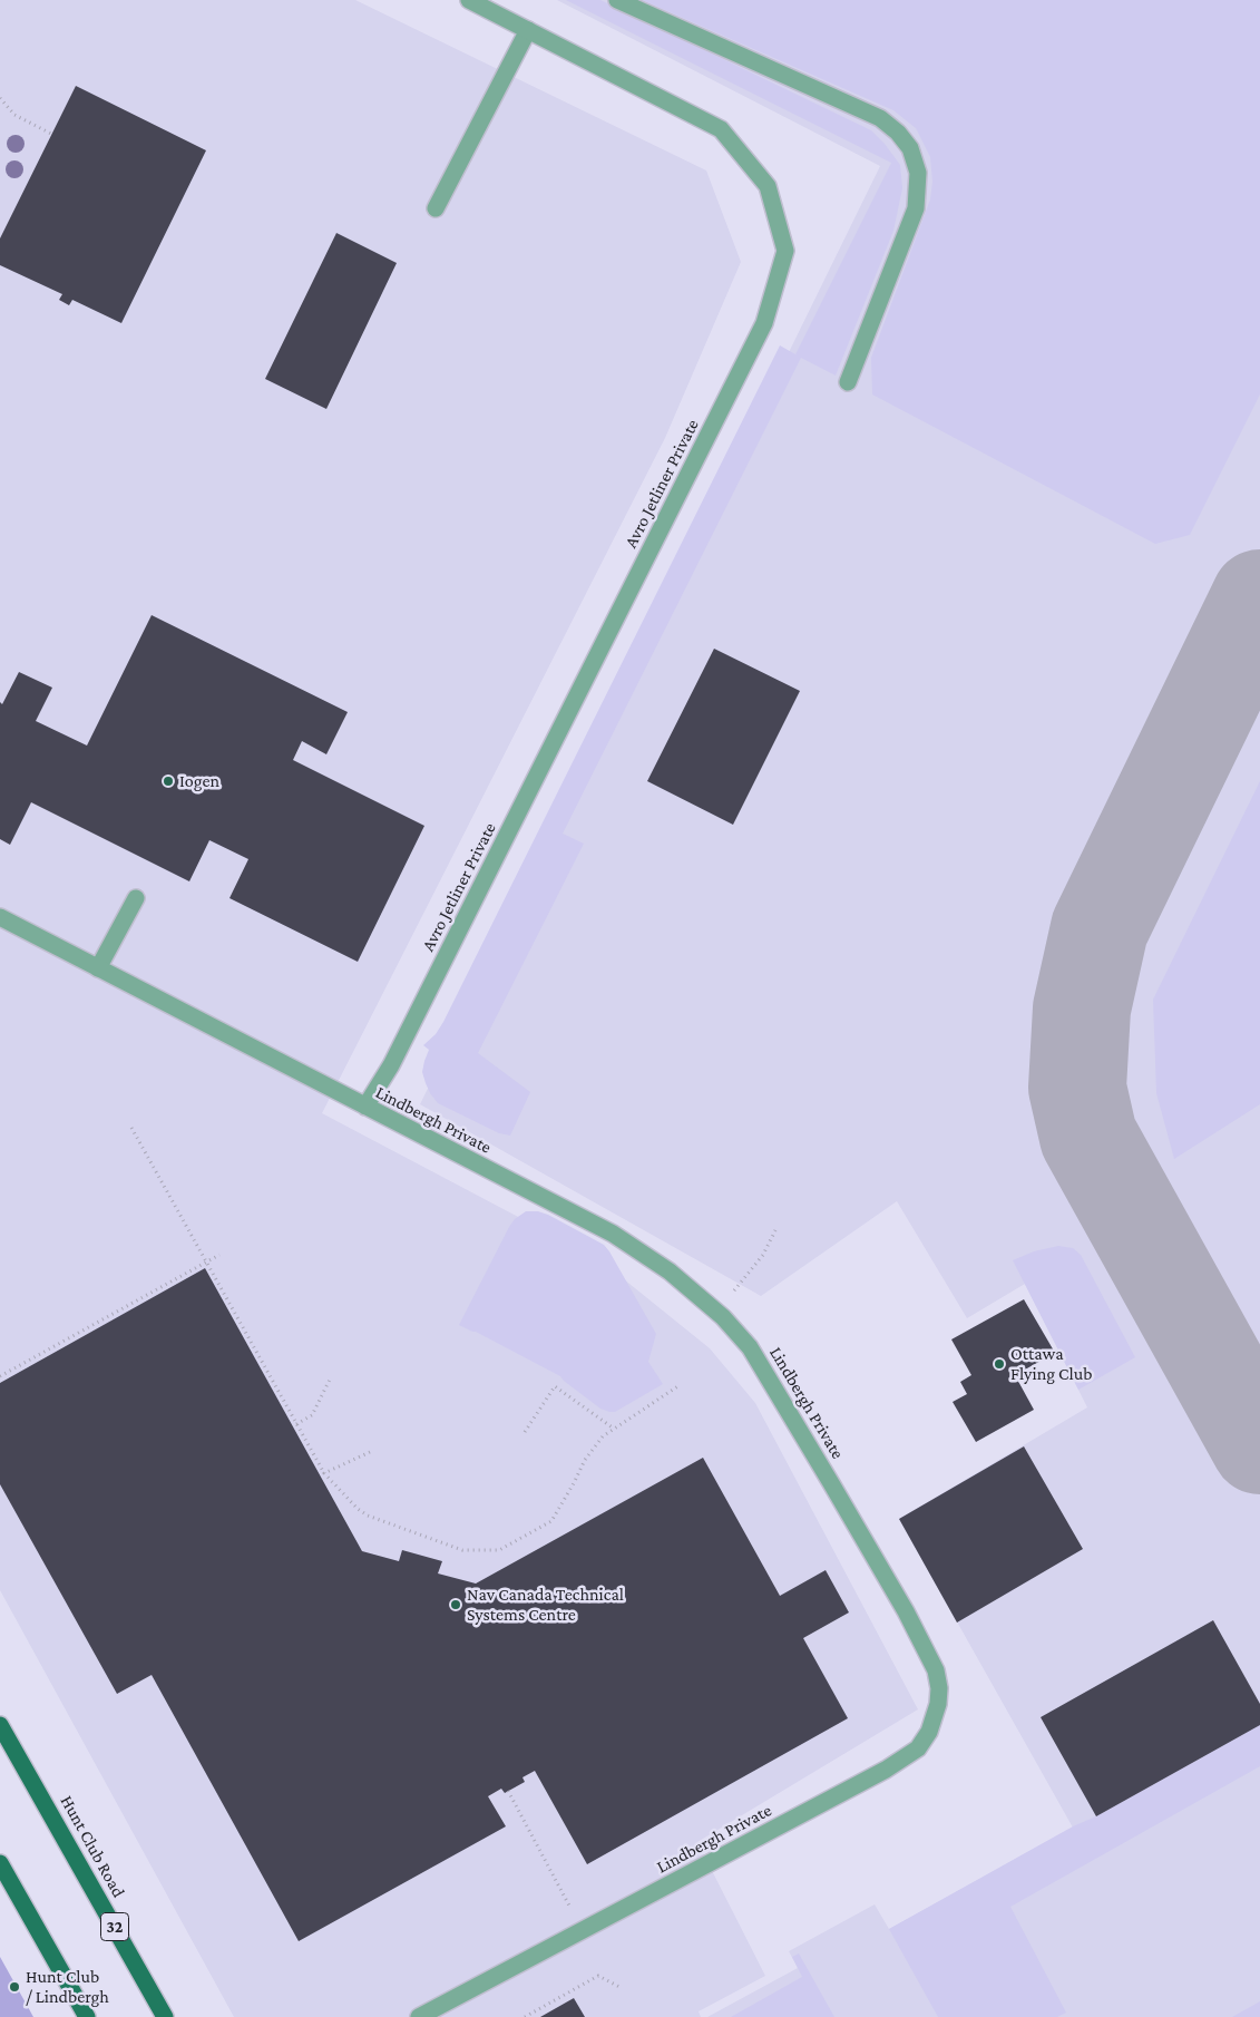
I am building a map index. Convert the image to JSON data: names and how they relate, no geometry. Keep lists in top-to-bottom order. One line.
{"streets":{"main road":["Hunt Club Road","32"],"street":["Avro Jetliner Private","Lindbergh Private"]},"crossings":[["Avro Jetliner Private","Lindbergh Private"]],"places":["Iogen","Ottawa Flying Club","Nav Canada Technical Systems Centre","Hunt Club / Lindbergh"]}
